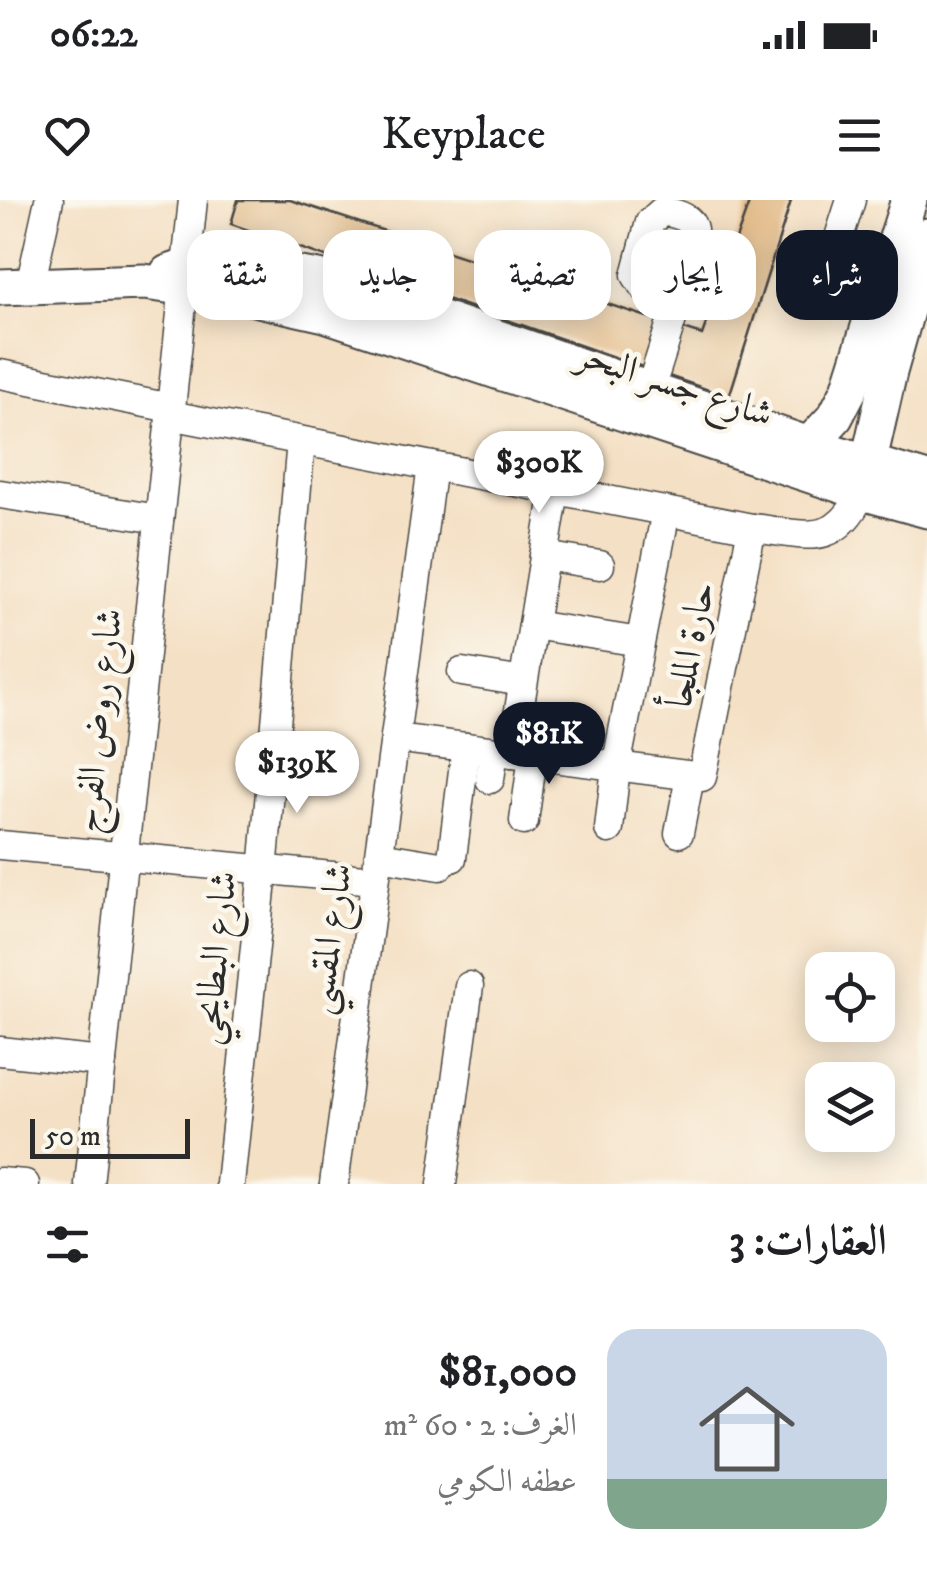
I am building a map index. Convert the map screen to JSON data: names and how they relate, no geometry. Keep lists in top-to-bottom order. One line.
{"streets":{"main road":["شارع جسر البحر"],"street":["حارة الملجأ","شارع روض الفرج","شارع المقسي","شارع البطايحي"]},"crossings":[["شارع جسر البحر","شارع روض الفرج"]],"scale_bar":"50 m","page":{"status":"06:22","header":"Keyplace","chip":["شراء","إيجار","تصفية","جديد","شقة"],"price":["$300K","$81K","$139K"],"scale":"50 m","heading":"العقارات: 3","list":[{"name":"$81,000","note":"الغرف: 2 · 60 m² · عطفه الكومي"}]}}
